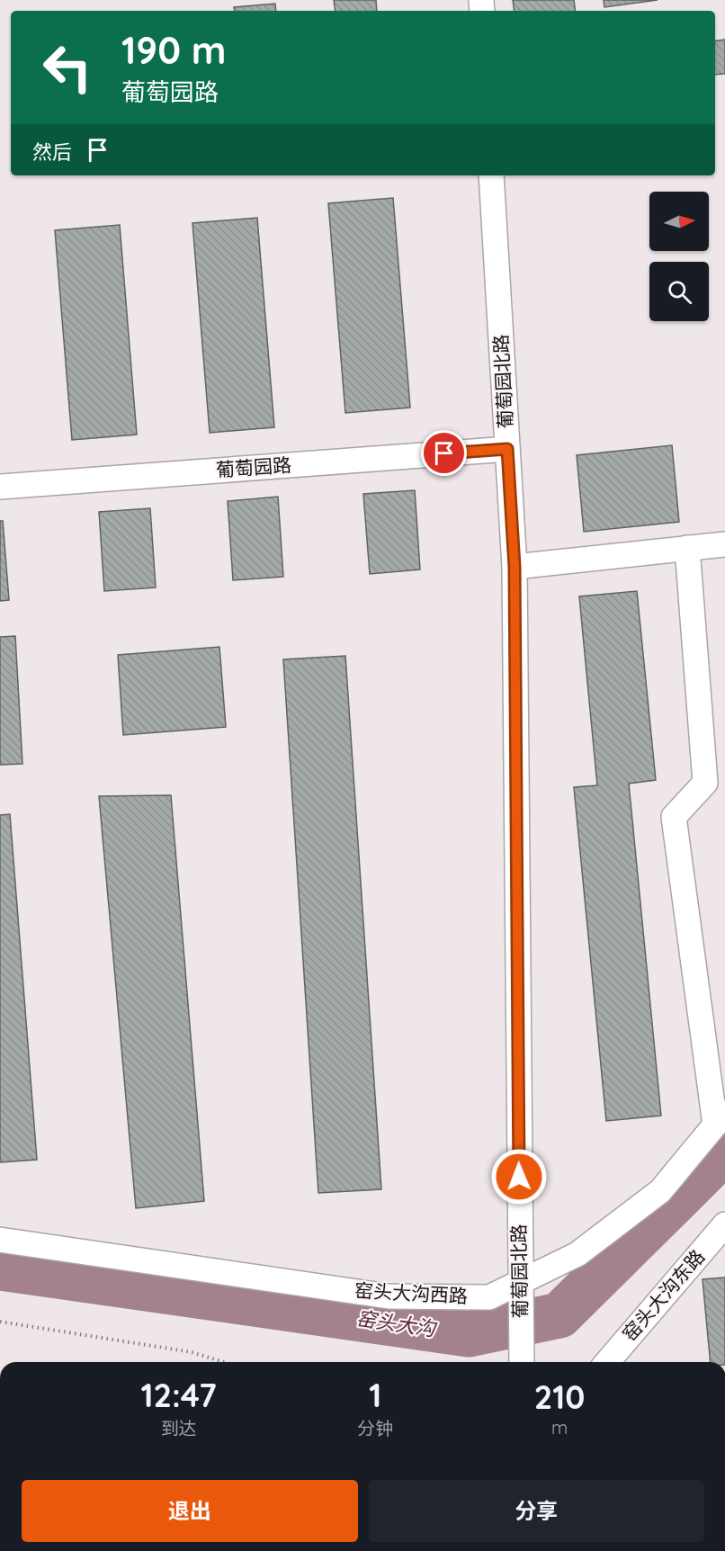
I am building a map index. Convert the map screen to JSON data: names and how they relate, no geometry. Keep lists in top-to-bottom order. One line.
{"streets":{"street":["葡萄园北路","葡萄园路","窑头大沟西路","窑头大沟东路"]},"crossings":[["葡萄园北路","葡萄园路"],["葡萄园北路","窑头大沟西路"]],"water":["窑头大沟"],"north":"right","page":{"turn":["190 m","葡萄园路"],"then":"然后","eta":["12:47","到达","1","分钟","210","m"],"buttons":["退出","分享"]}}
